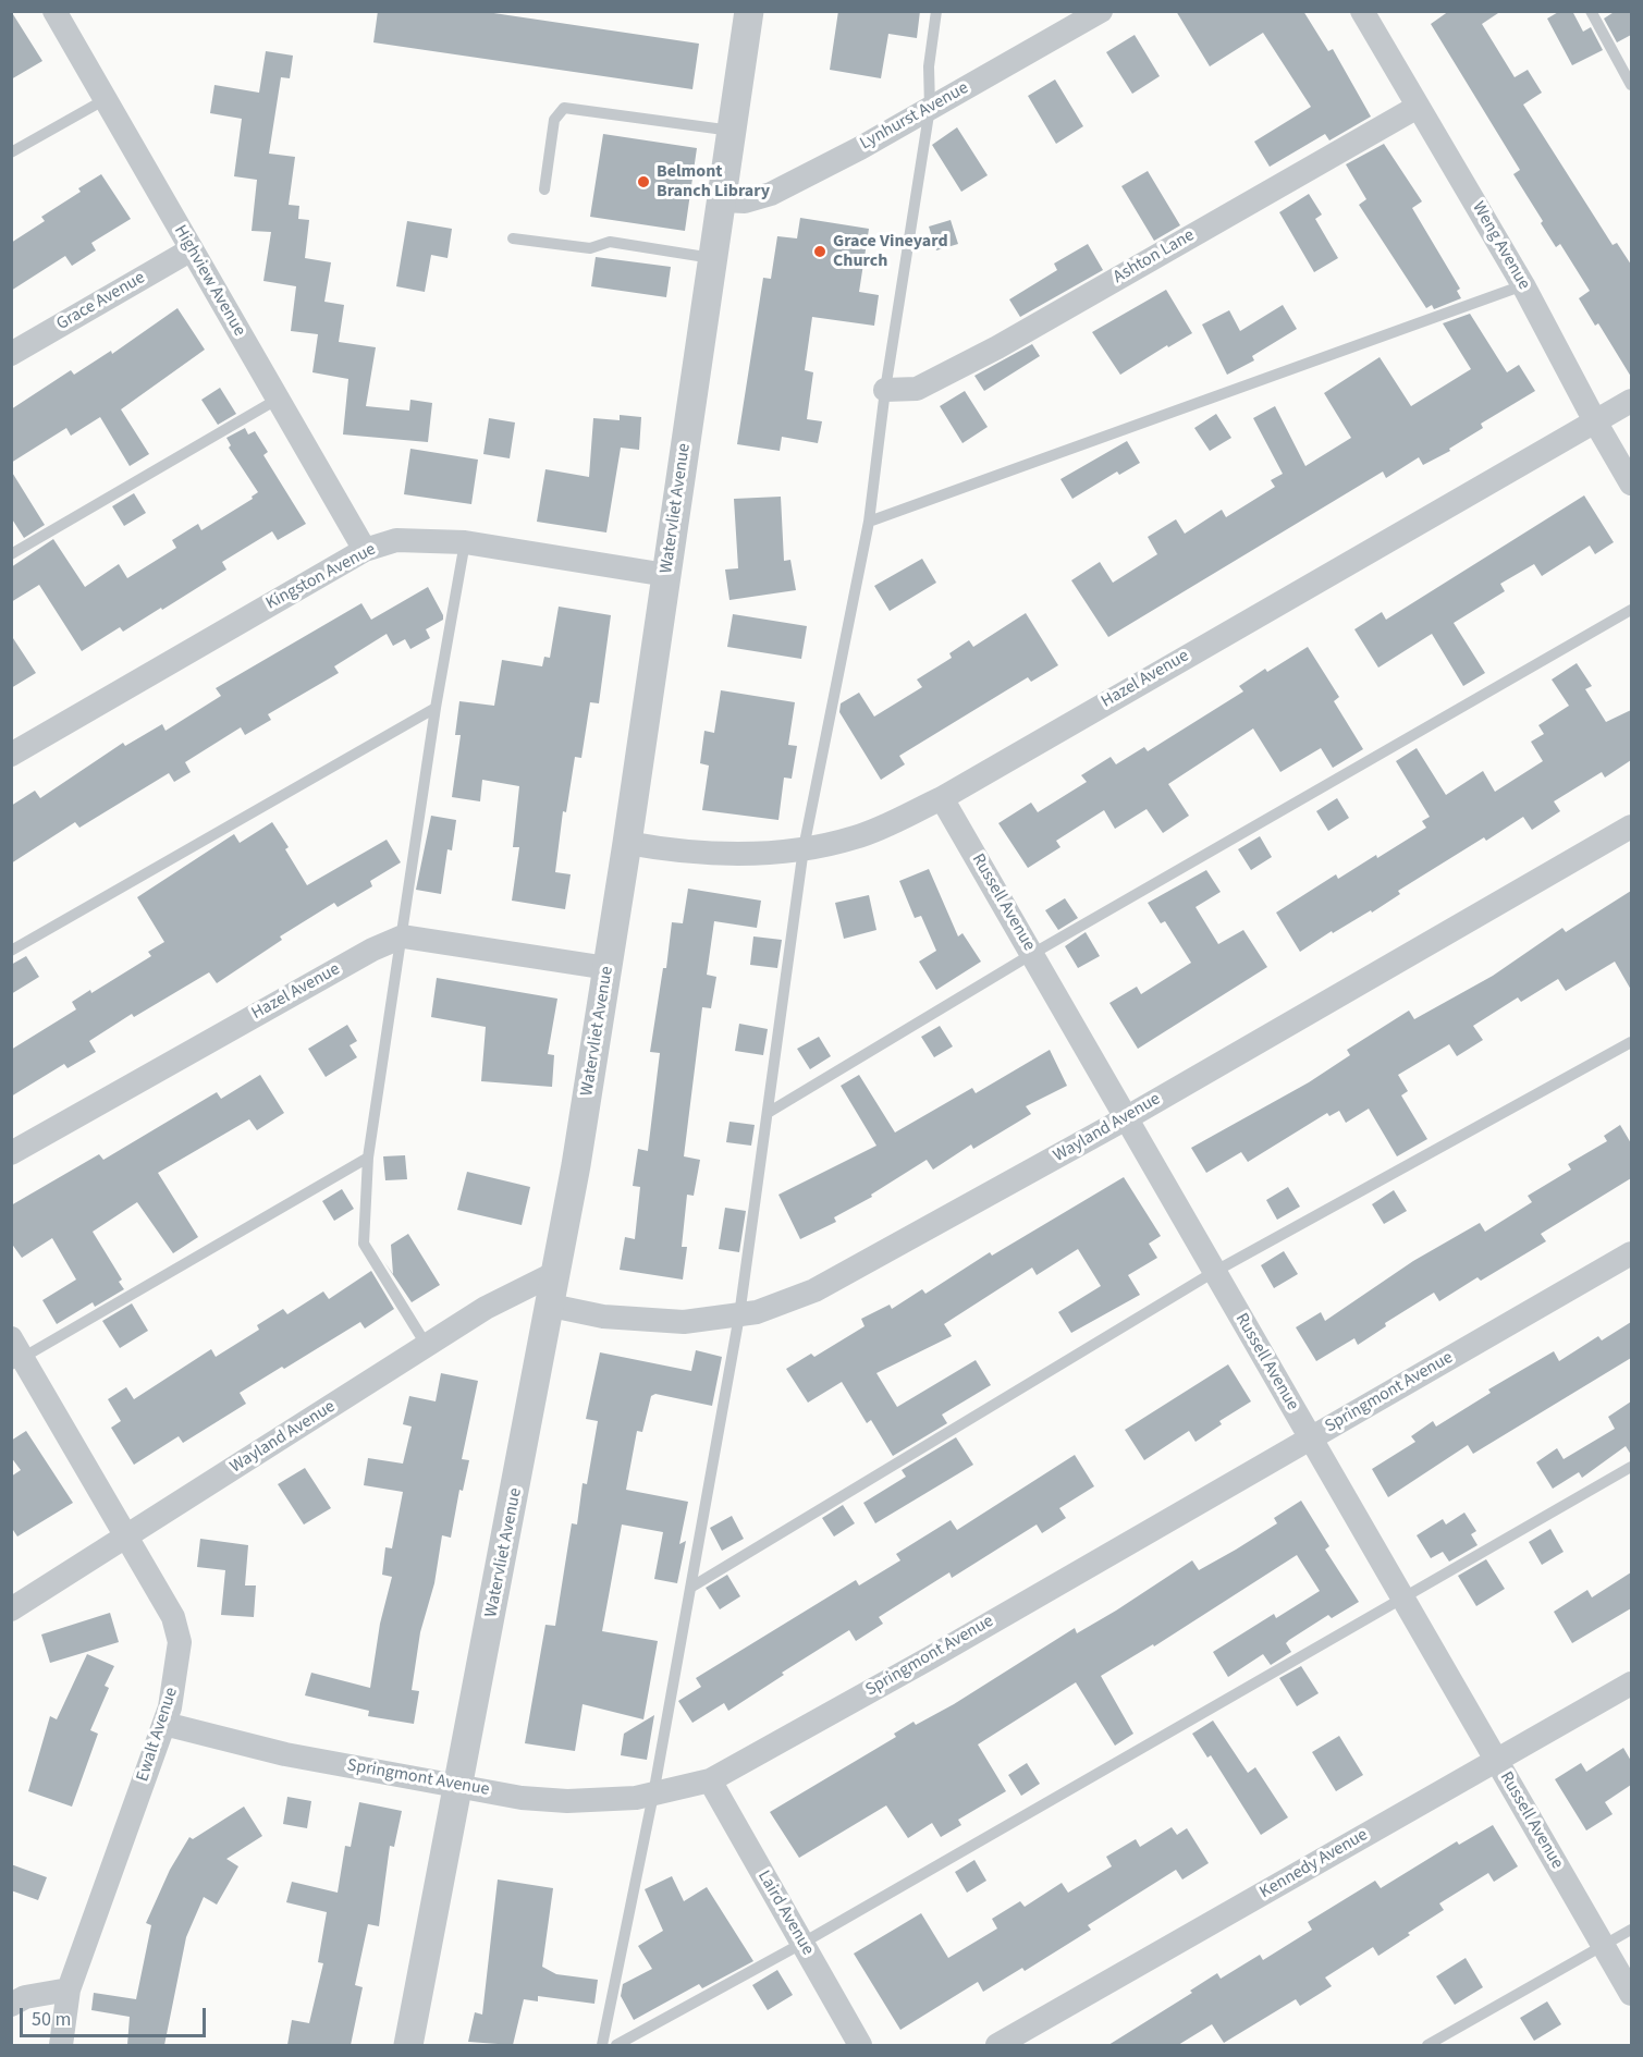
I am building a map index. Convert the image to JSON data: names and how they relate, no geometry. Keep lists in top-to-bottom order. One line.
{"streets":{"street":["Lynhurst Avenue","Weng Avenue","Ashton Lane","Highview Avenue","Grace Avenue","Watervliet Avenue","Kingston Avenue","Hazel Avenue","Russell Avenue","Wayland Avenue","Springmont Avenue","Ewalt Avenue","Kennedy Avenue","Laird Avenue"]},"crossings":[["Lynhurst Avenue","Watervliet Avenue"],["Weng Avenue","Ashton Lane"],["Weng Avenue","Hazel Avenue"],["Highview Avenue","Grace Avenue"],["Highview Avenue","Kingston Avenue"],["Watervliet Avenue","Kingston Avenue"],["Watervliet Avenue","Hazel Avenue"],["Watervliet Avenue","Wayland Avenue"],["Watervliet Avenue","Springmont Avenue"],["Hazel Avenue","Russell Avenue"],["Russell Avenue","Wayland Avenue"],["Russell Avenue","Springmont Avenue"],["Russell Avenue","Kennedy Avenue"],["Wayland Avenue","Ewalt Avenue"],["Springmont Avenue","Ewalt Avenue"],["Springmont Avenue","Laird Avenue"]],"places":["Belmont Branch Library","Grace Vineyard Church"],"scale_bar":"50 m"}
